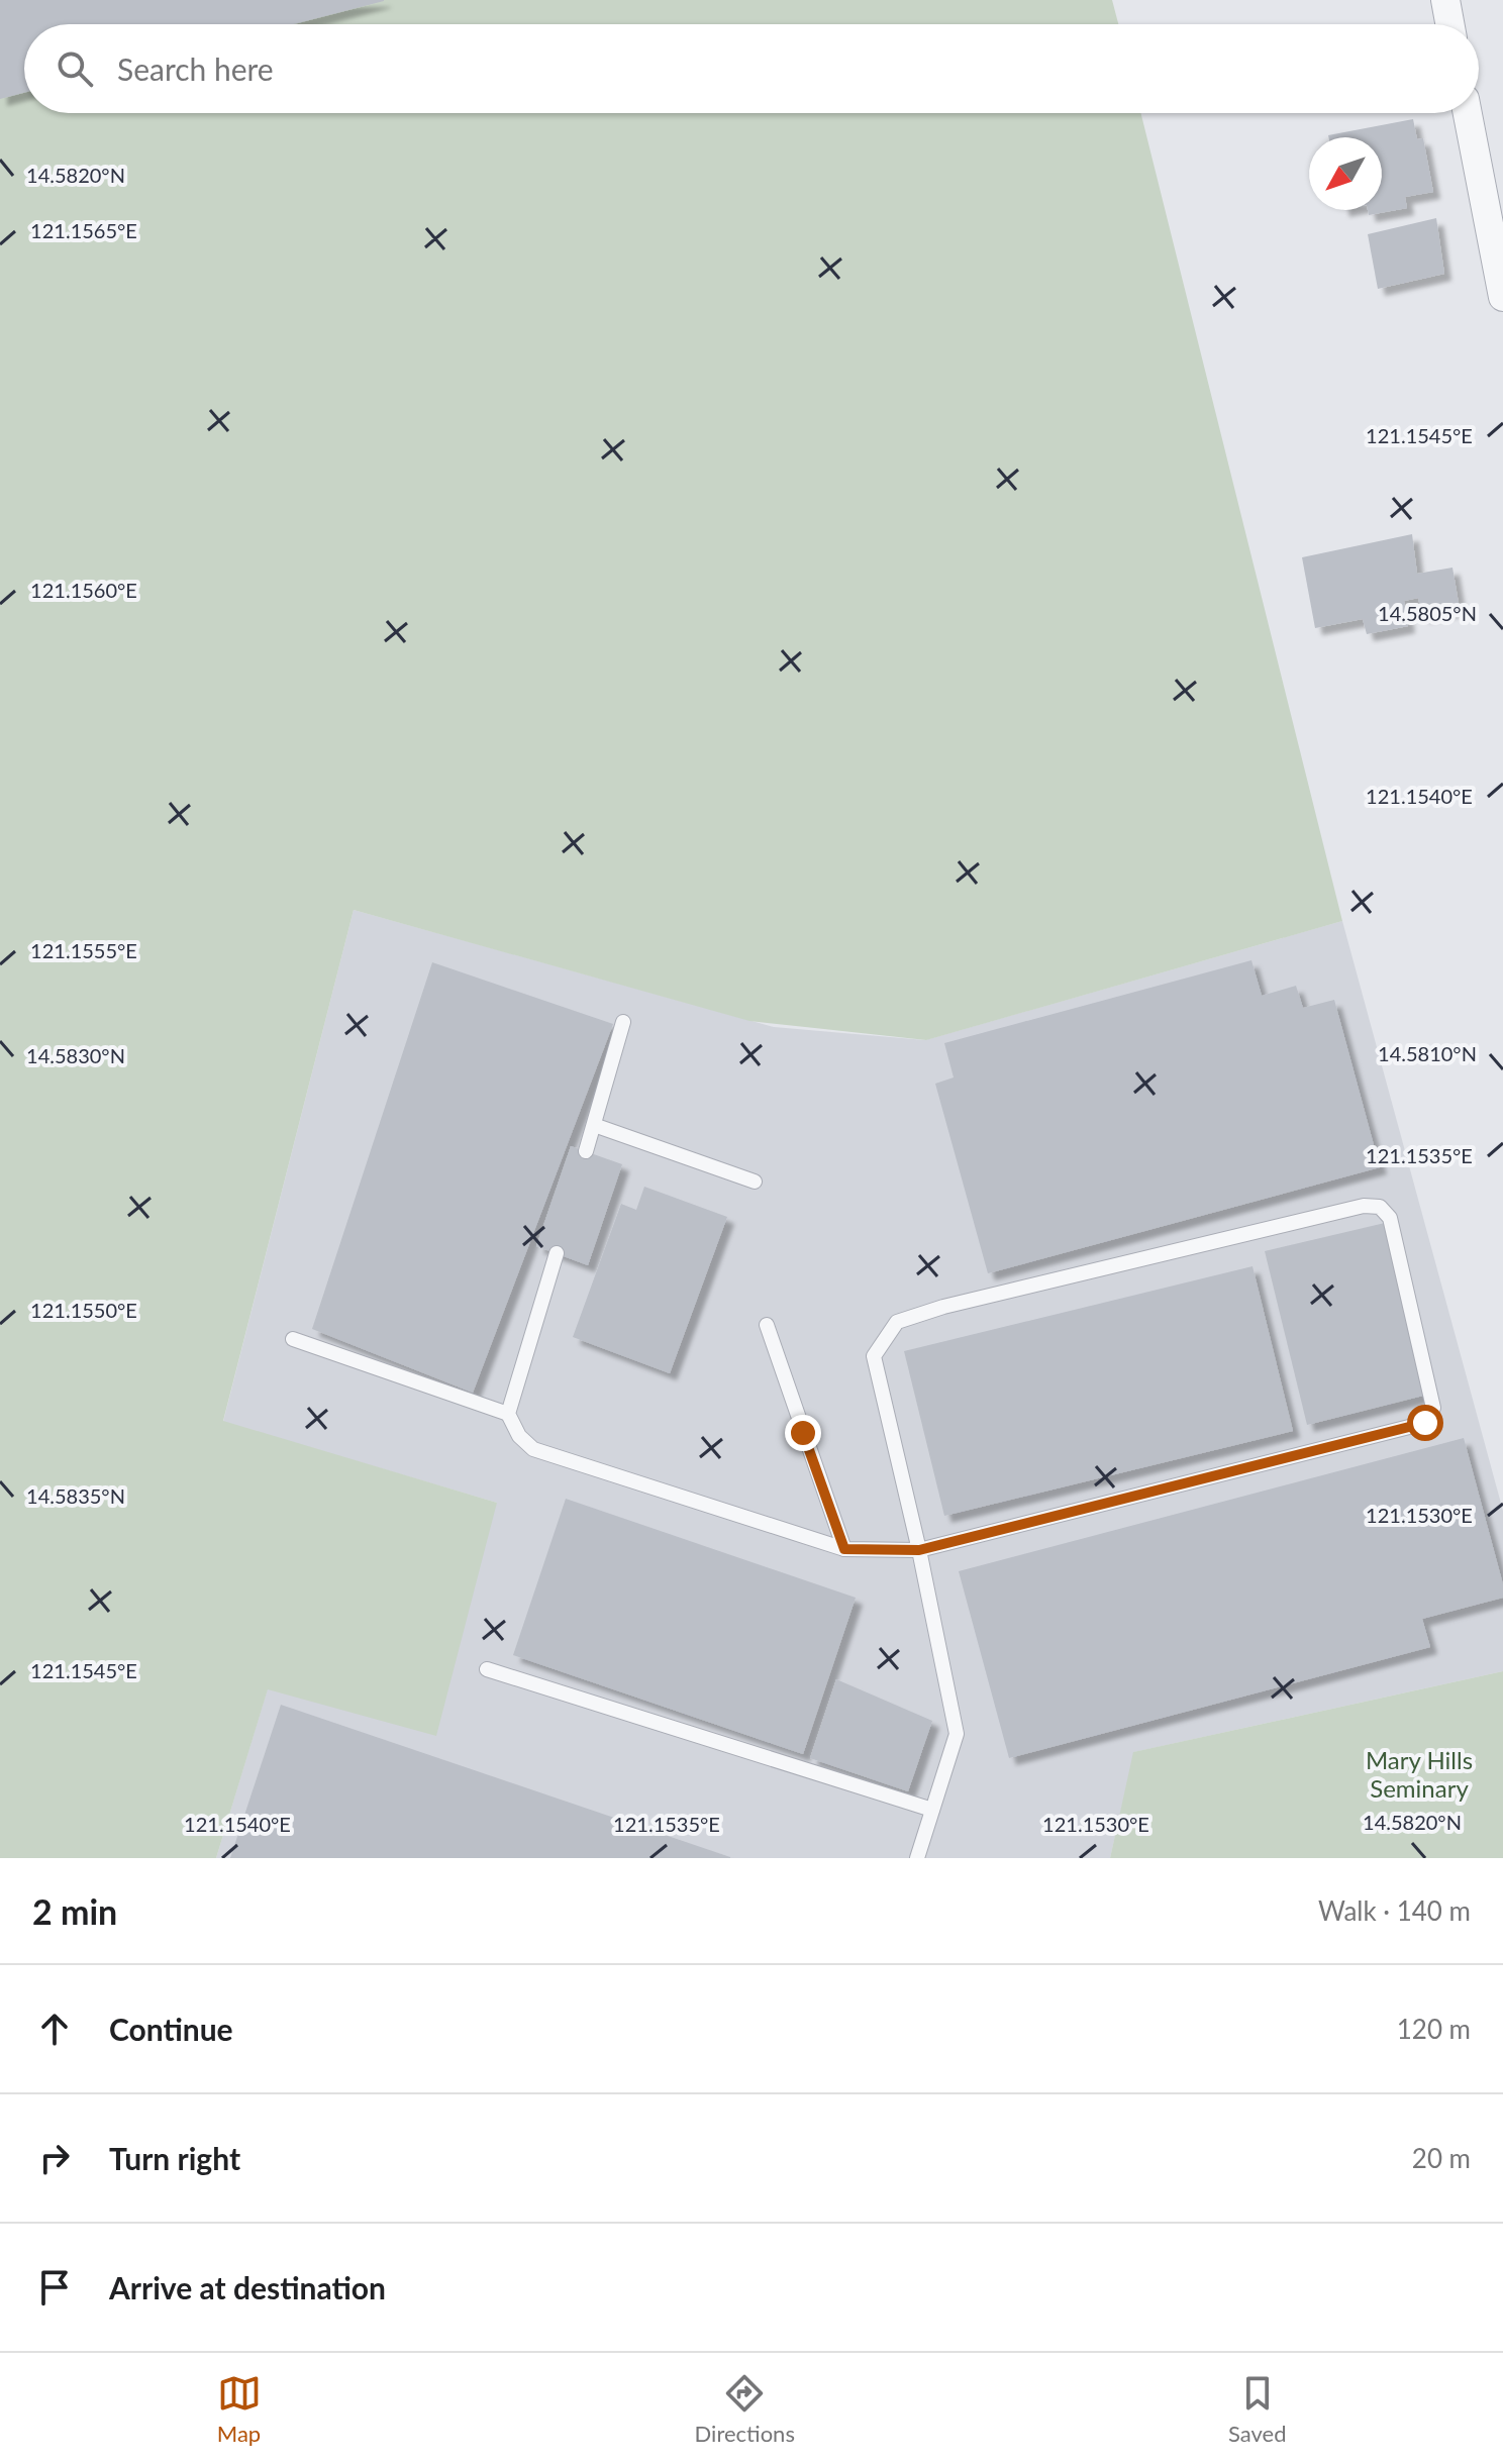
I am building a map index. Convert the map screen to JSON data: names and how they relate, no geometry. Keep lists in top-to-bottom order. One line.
{"parks":["Mary Hills Seminary"],"north":"bottom left","page":{"search":"Search here","heading":["2 min","Walk · 140 m"],"list":[["Continue","120 m"],["Turn right","20 m"],"Arrive at destination"],"nav":["Map","Directions","Saved"]},"coordinates":["14.5820°N","121.1565°E","121.1545°E","121.1560°E","14.5805°N","121.1540°E","121.1555°E","14.5810°N","14.5830°N","121.1535°E","121.1550°E","14.5835°N","121.1530°E"]}
